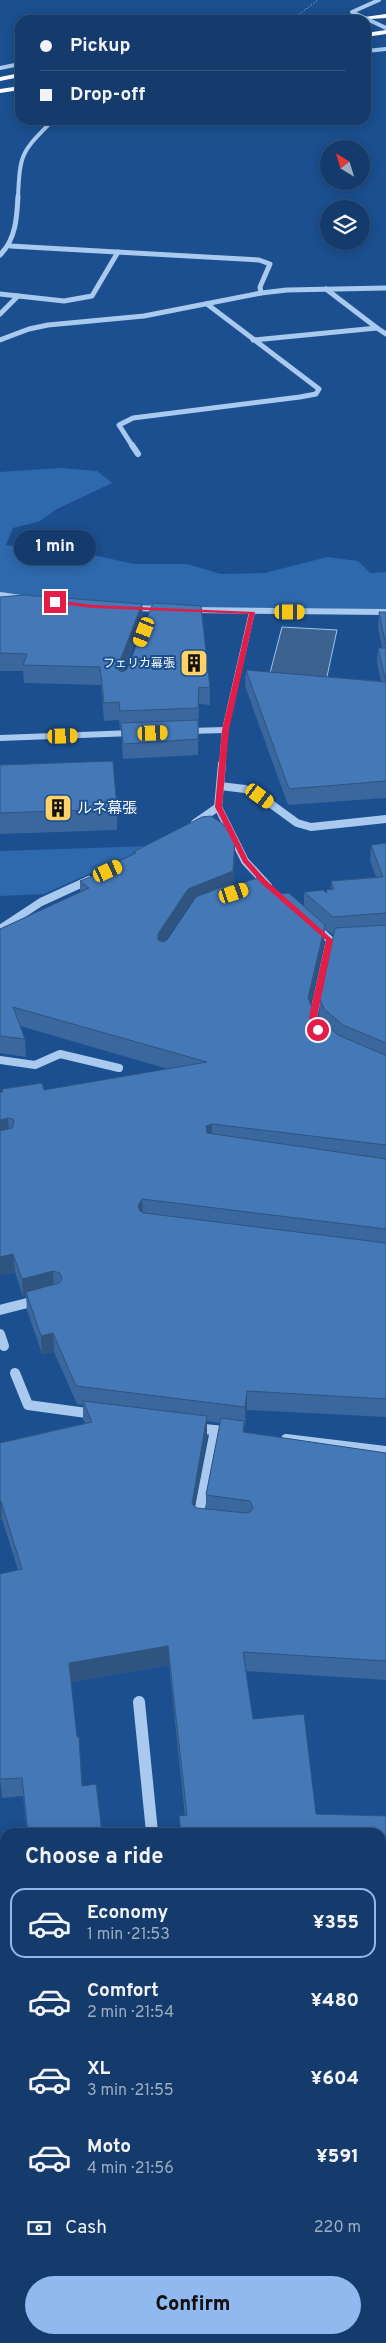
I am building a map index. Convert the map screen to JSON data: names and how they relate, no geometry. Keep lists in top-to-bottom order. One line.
{"places":{"building":["フェリカ幕張","ルネ幕張"]},"north":"top left","page":{"banner":["Pickup","Drop-off"],"bubble":"1 min","heading":"Choose a ride","list":[{"name":"Economy","note":"1 min · 21:53","value":"¥355"},{"name":"Comfort","note":"2 min · 21:54","value":"¥480"},{"name":"XL","note":"3 min · 21:55","value":"¥604"},{"name":"Moto","note":"4 min · 21:56","value":"¥591"}],"pay":["Cash","220 m"],"buttons":"Confirm"}}
